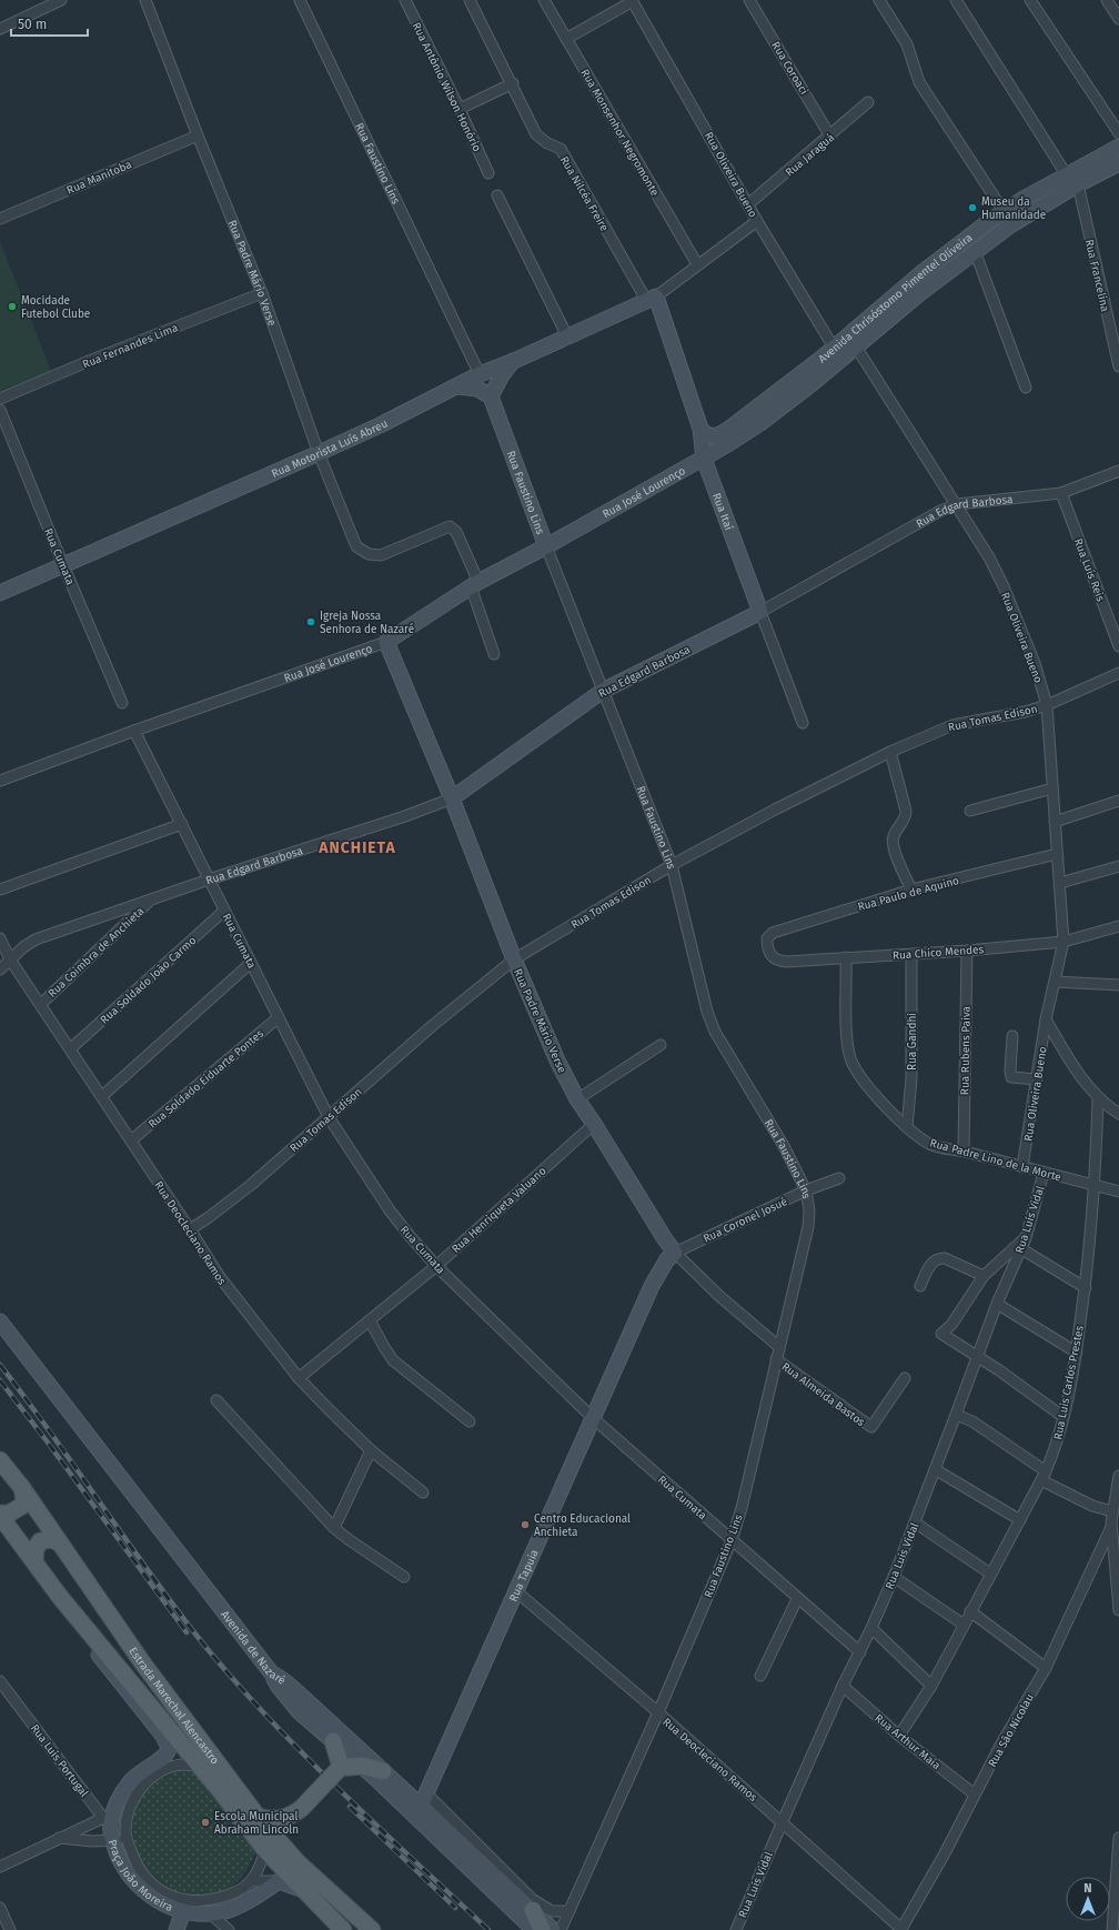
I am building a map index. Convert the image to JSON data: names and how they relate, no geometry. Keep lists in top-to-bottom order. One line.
{"streets":{"main road":["Rua Faustino Lins","Rua Padre Mário Verse","Avenida Chrisóstomo Pimentel Oliveira","Rua Motorista Luís Abreu","Rua José Lourenço","Rua Itaí","Rua Edgard Barbosa","Rua Tapuia","Avenida de Nazaré","Estrada Marechal Alencastro","Praça João Moreira"],"street":["Rua Coroaci","Rua Antônio Wilson Honório","Rua Monsenhor Negromonte","Rua Jaraguá","Rua Oliveira Bueno","Rua Manitoba","Rua Nilcéa Freire","Rua Francelina","Rua Fernandes Lima","Rua Cumata","Rua Luís Reis","Rua Tomas Edison","Rua Paulo de Aquino","Rua Coimbra de Anchieta","Rua Chico Mendes","Rua Soldado João Carmo","Rua Gandhi","Rua Rubens Paiva","Rua Soldado Eiduarte Pontes","Rua Padre Lino de la Morte","Rua Henriqueta Valuano","Rua Coronel Josué","Rua Luís Vidal","Rua Deocleciano Ramos","Rua Luis Carlos Prestes","Rua Almeida Bastos","Rua São Nicolau","Rua Arthur Maia","Rua Luís Portugal"]},"crossings":[["Rua Coroaci","Rua Jaraguá"],["Rua Jaraguá","Rua Oliveira Bueno"],["Rua Faustino Lins","Rua Padre Mário Verse"],["Rua Faustino Lins","Rua Motorista Luís Abreu"],["Rua Faustino Lins","Rua José Lourenço"],["Rua Faustino Lins","Rua Edgard Barbosa"],["Rua Faustino Lins","Rua Cumata"],["Rua Faustino Lins","Rua Tomas Edison"],["Rua Faustino Lins","Rua Coronel Josué"],["Rua Faustino Lins","Rua Deocleciano Ramos"],["Rua Faustino Lins","Rua Almeida Bastos"],["Rua Faustino Lins","Avenida de Nazaré"],["Rua Oliveira Bueno","Avenida Chrisóstomo Pimentel Oliveira"],["Rua Oliveira Bueno","Rua Edgard Barbosa"],["Rua Oliveira Bueno","Rua Tomas Edison"],["Rua Oliveira Bueno","Rua Paulo de Aquino"],["Rua Oliveira Bueno","Rua Chico Mendes"],["Rua Oliveira Bueno","Rua Padre Lino de la Morte"],["Rua Oliveira Bueno","Rua Luis Carlos Prestes"],["Rua Manitoba","Rua Padre Mário Verse"],["Rua Nilcéa Freire","Rua Motorista Luís Abreu"],["Rua Nilcéa Freire","Rua Itaí"],["Rua Padre Mário Verse","Rua Fernandes Lima"],["Rua Padre Mário Verse","Rua Motorista Luís Abreu"],["Rua Padre Mário Verse","Rua José Lourenço"],["Rua Padre Mário Verse","Rua Edgard Barbosa"],["Rua Padre Mário Verse","Rua Tomas Edison"],["Rua Padre Mário Verse","Rua Henriqueta Valuano"],["Rua Padre Mário Verse","Rua Coronel Josué"],["Rua Padre Mário Verse","Rua Tapuia"],["Rua Francelina","Avenida Chrisóstomo Pimentel Oliveira"],["Avenida Chrisóstomo Pimentel Oliveira","Rua José Lourenço"],["Avenida Chrisóstomo Pimentel Oliveira","Rua Itaí"],["Rua Motorista Luís Abreu","Rua Itaí"],["Rua Motorista Luís Abreu","Rua Cumata"],["Rua José Lourenço","Rua Itaí"],["Rua José Lourenço","Rua Cumata"],["Rua Itaí","Rua Edgard Barbosa"],["Rua Edgard Barbosa","Rua Cumata"],["Rua Edgard Barbosa","Rua Luís Reis"],["Rua Edgard Barbosa","Rua Coimbra de Anchieta"],["Rua Edgard Barbosa","Rua Deocleciano Ramos"],["Rua Cumata","Rua Tomas Edison"],["Rua Cumata","Rua Soldado João Carmo"],["Rua Cumata","Rua Soldado Eiduarte Pontes"],["Rua Cumata","Rua Henriqueta Valuano"],["Rua Cumata","Rua Luís Vidal"],["Rua Cumata","Rua Tapuia"],["Rua Tomas Edison","Rua Deocleciano Ramos"],["Rua Paulo de Aquino","Rua Chico Mendes"],["Rua Coimbra de Anchieta","Rua Deocleciano Ramos"],["Rua Chico Mendes","Rua Gandhi"],["Rua Chico Mendes","Rua Rubens Paiva"],["Rua Chico Mendes","Rua Padre Lino de la Morte"],["Rua Soldado João Carmo","Rua Deocleciano Ramos"],["Rua Gandhi","Rua Padre Lino de la Morte"],["Rua Rubens Paiva","Rua Padre Lino de la Morte"],["Rua Soldado Eiduarte Pontes","Rua Deocleciano Ramos"],["Rua Padre Lino de la Morte","Rua Luís Vidal"],["Rua Padre Lino de la Morte","Rua Luis Carlos Prestes"],["Rua Henriqueta Valuano","Rua Deocleciano Ramos"],["Rua Coronel Josué","Rua Tapuia"],["Rua Luís Vidal","Rua Deocleciano Ramos"],["Rua Luís Vidal","Rua Arthur Maia"],["Rua Deocleciano Ramos","Rua Tapuia"],["Rua Deocleciano Ramos","Rua São Nicolau"],["Rua Luis Carlos Prestes","Rua Arthur Maia"],["Rua Tapuia","Avenida de Nazaré"],["Estrada Marechal Alencastro","Praça João Moreira"],["Rua São Nicolau","Rua Arthur Maia"],["Rua Luís Portugal","Praça João Moreira"]],"districts":["ANCHIETA"],"places":["Museu da Humanidade","Mocidade Futebol Clube","Igreja Nossa Senhora de Nazaré","Centro Educacional Anchieta","Escola Municipal Abraham Lincoln"],"scale_bar":"50 m","north":"top"}
